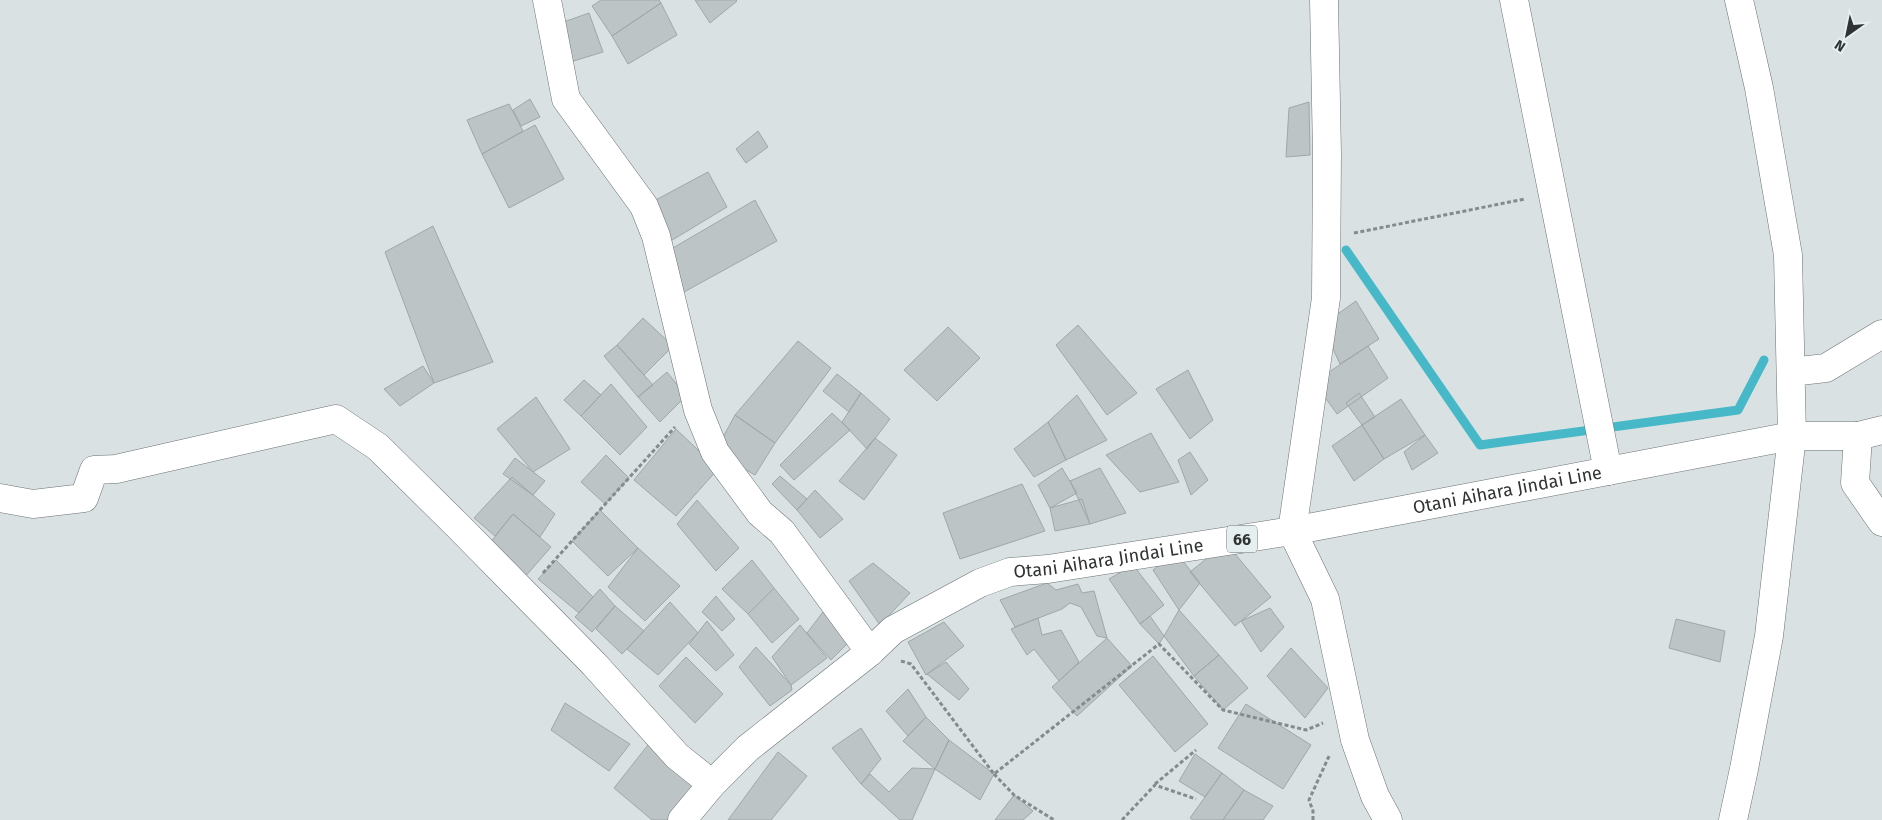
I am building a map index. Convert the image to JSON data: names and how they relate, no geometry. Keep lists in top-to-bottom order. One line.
{"streets":{"street":["Otani Aihara Jindai Line","66"]},"north":"bottom left"}
